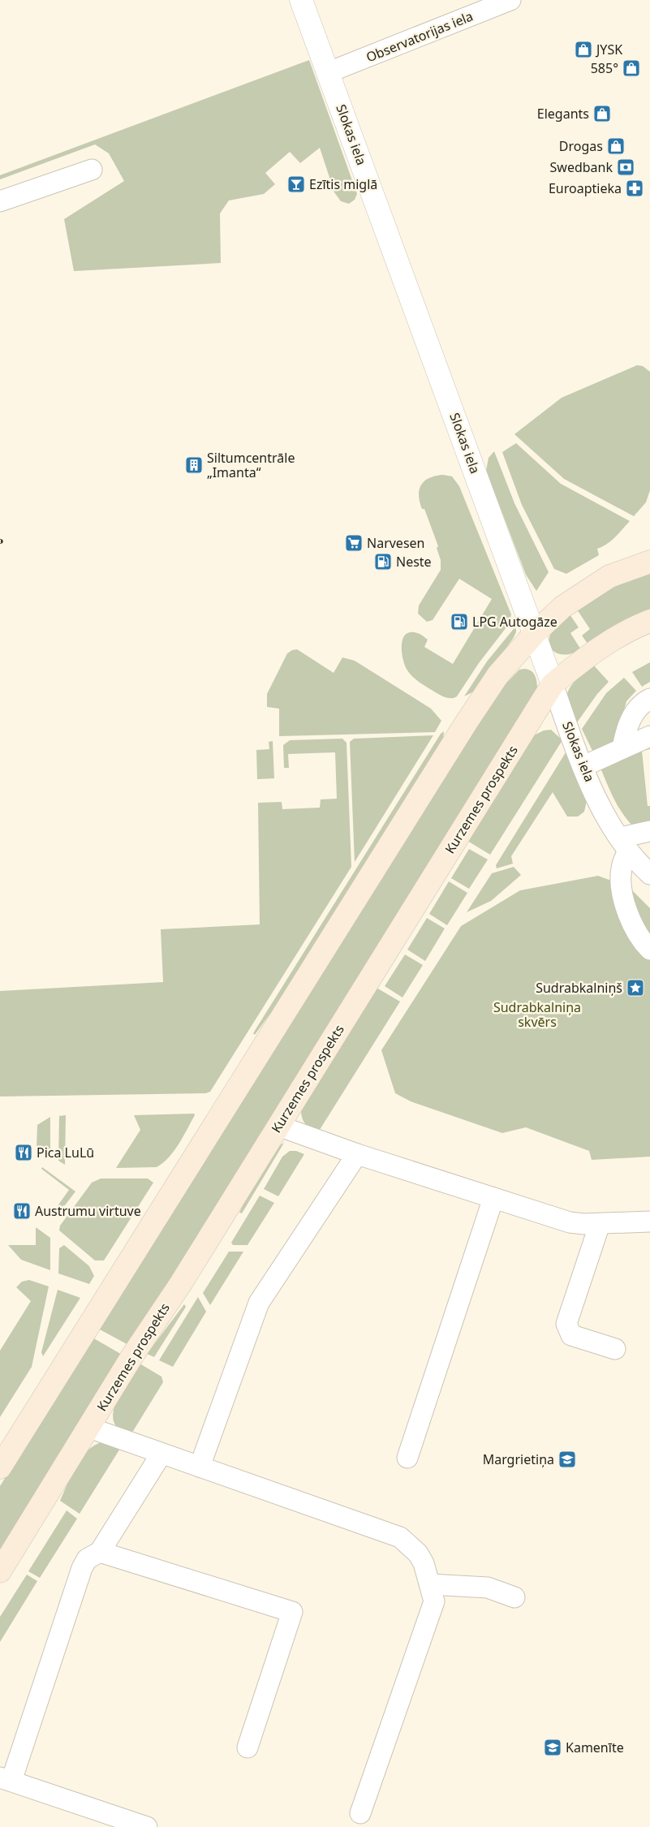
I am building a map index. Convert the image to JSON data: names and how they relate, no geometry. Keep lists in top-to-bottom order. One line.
{"streets":{"main road":["Kurzemes prospekts"],"street":["Observatorijas iela","Slokas iela"]},"crossings":[["Observatorijas iela","Slokas iela"],["Slokas iela","Kurzemes prospekts"]],"parks":["Sudrabkalniņa skvērs"],"places":{"shop":["JYSK","585°","Elegants","Drogas"],"bank":["Swedbank"],"bar":["Ezītis miglā"],"pharmacy":["Euroaptieka"],"building":["Siltumcentrāle „Imanta“"],"supermarket":["Narvesen"],"fuel station":["Neste","LPG Autogāze"],"place":["Sudrabkalniņš"],"restaurant":["Pica LuLū","Austrumu virtuve"],"school or university":["Margrietiņa","Kamenīte"]}}
